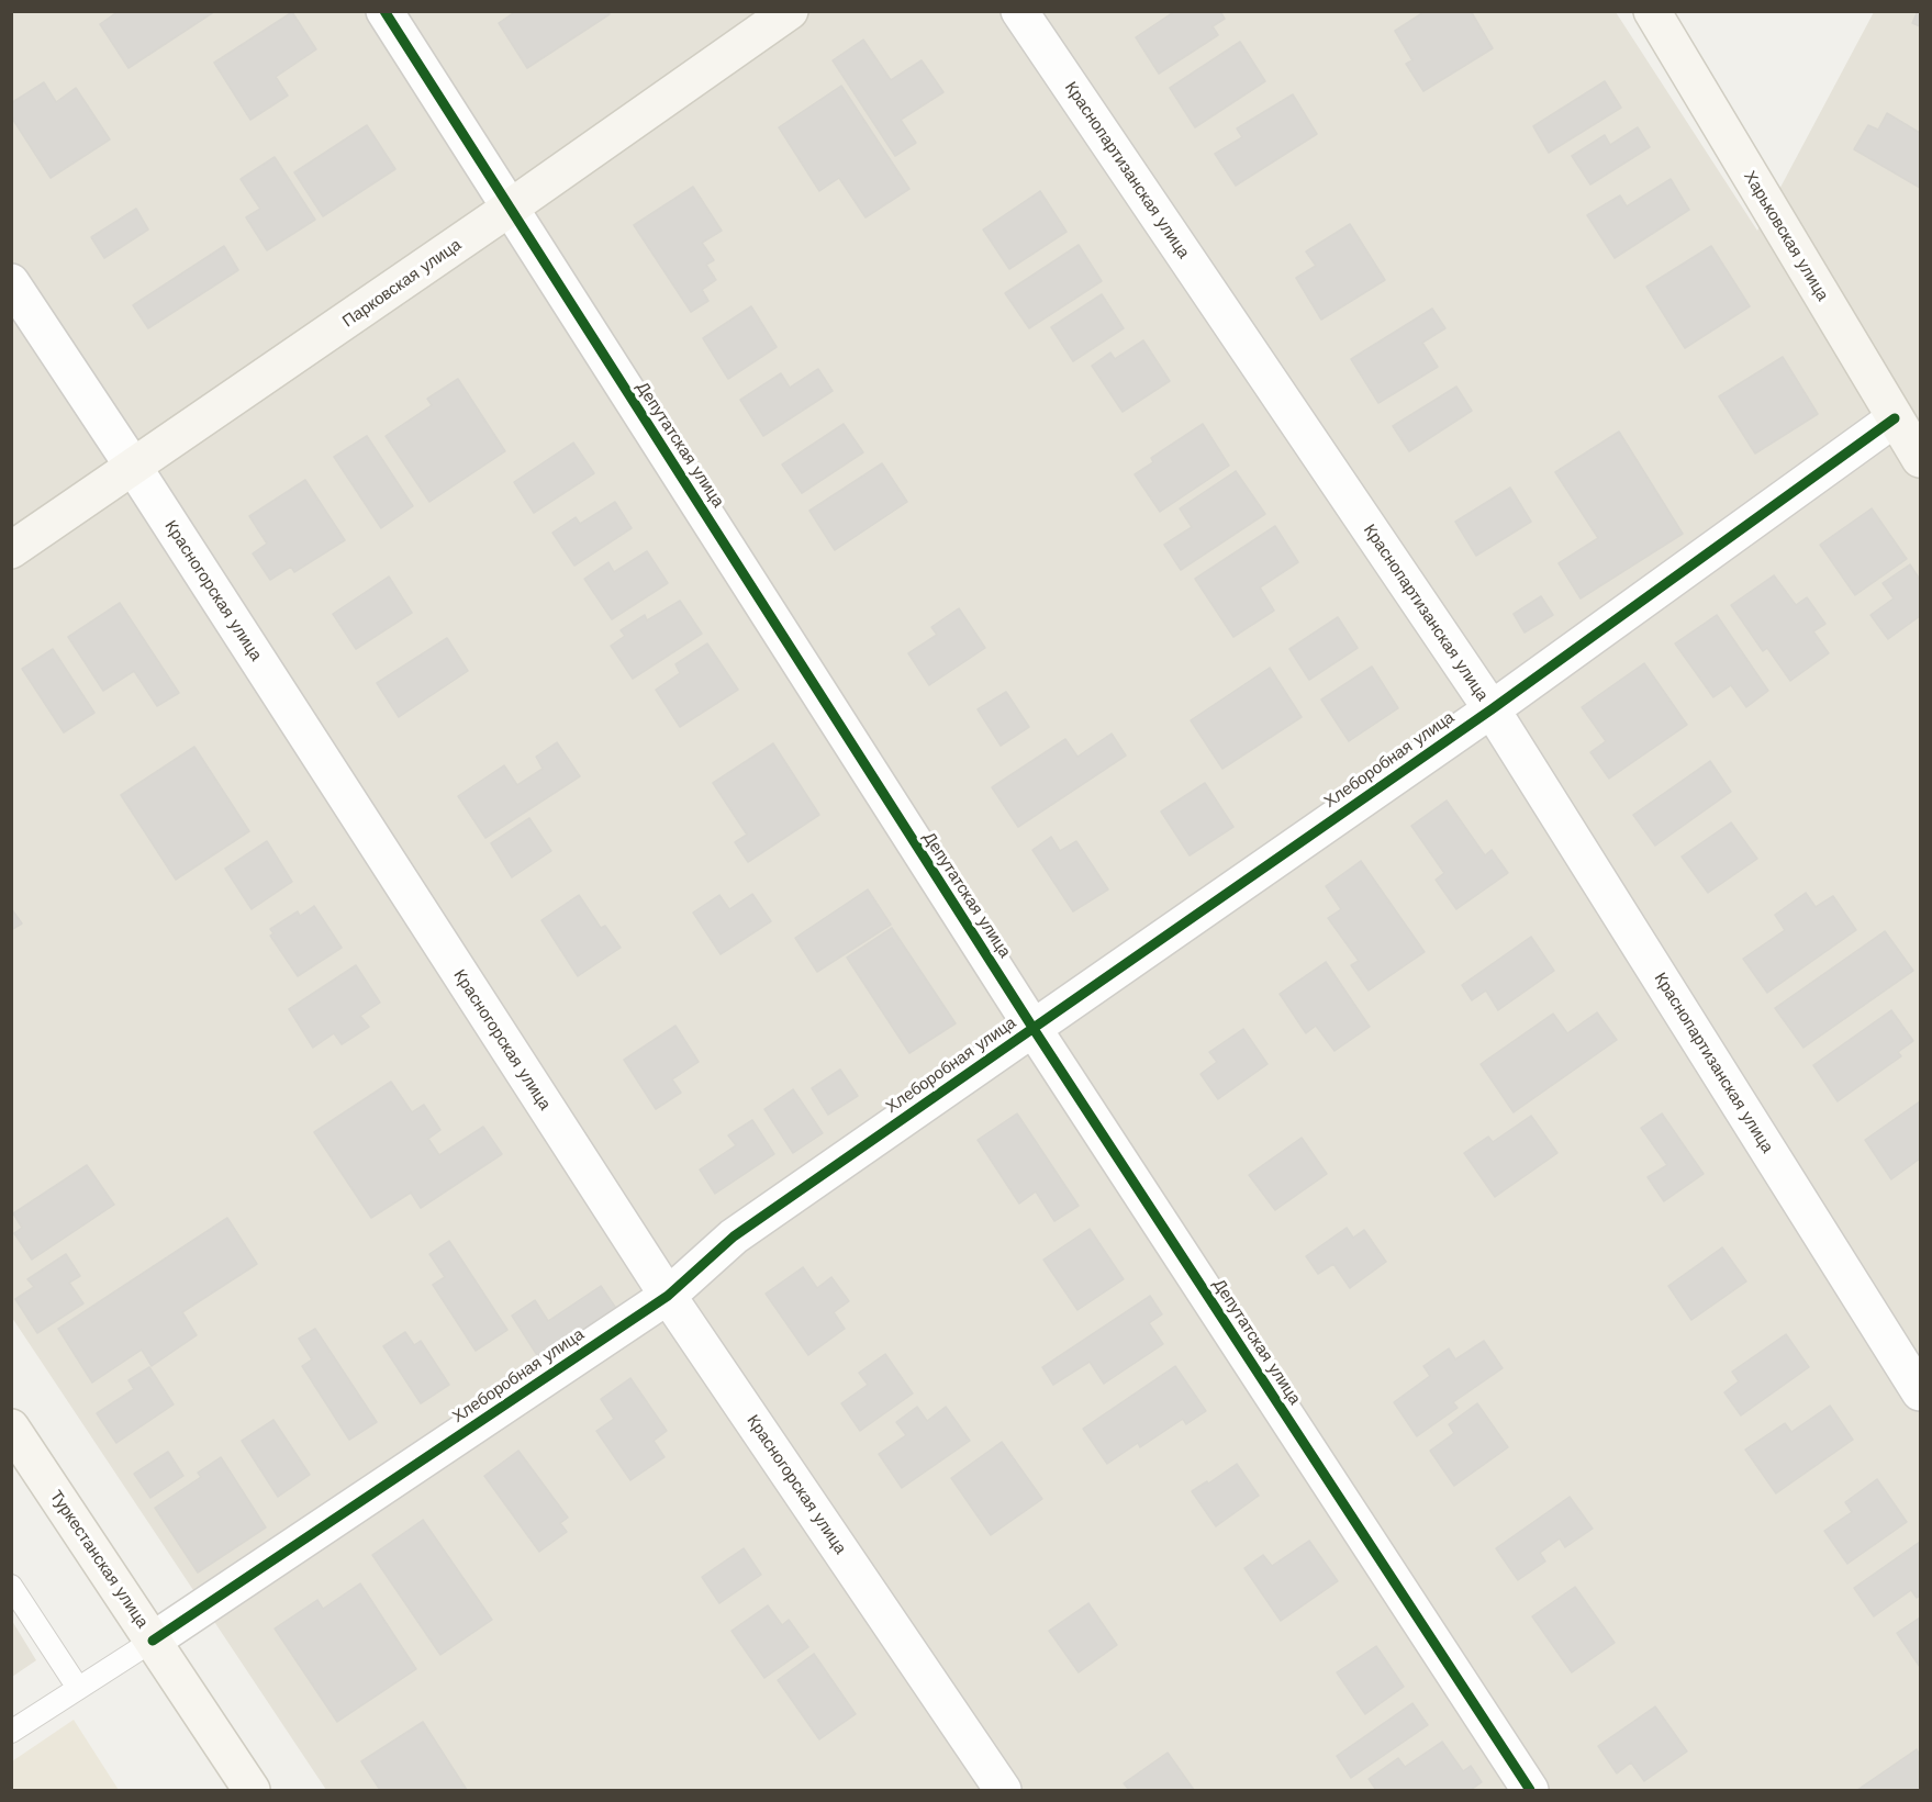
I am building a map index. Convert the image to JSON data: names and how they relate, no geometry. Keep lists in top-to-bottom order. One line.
{"streets":{"street":["Краснопартизанская улица","Харьковская улица","Парковская улица","Депутатская улица","Красногорская улица","Хлеборобная улица","Туркестанская улица"]},"crossings":[["Краснопартизанская улица","Хлеборобная улица"],["Харьковская улица","Хлеборобная улица"],["Парковская улица","Депутатская улица"],["Парковская улица","Красногорская улица"],["Депутатская улица","Хлеборобная улица"],["Красногорская улица","Хлеборобная улица"],["Хлеборобная улица","Туркестанская улица"]]}
